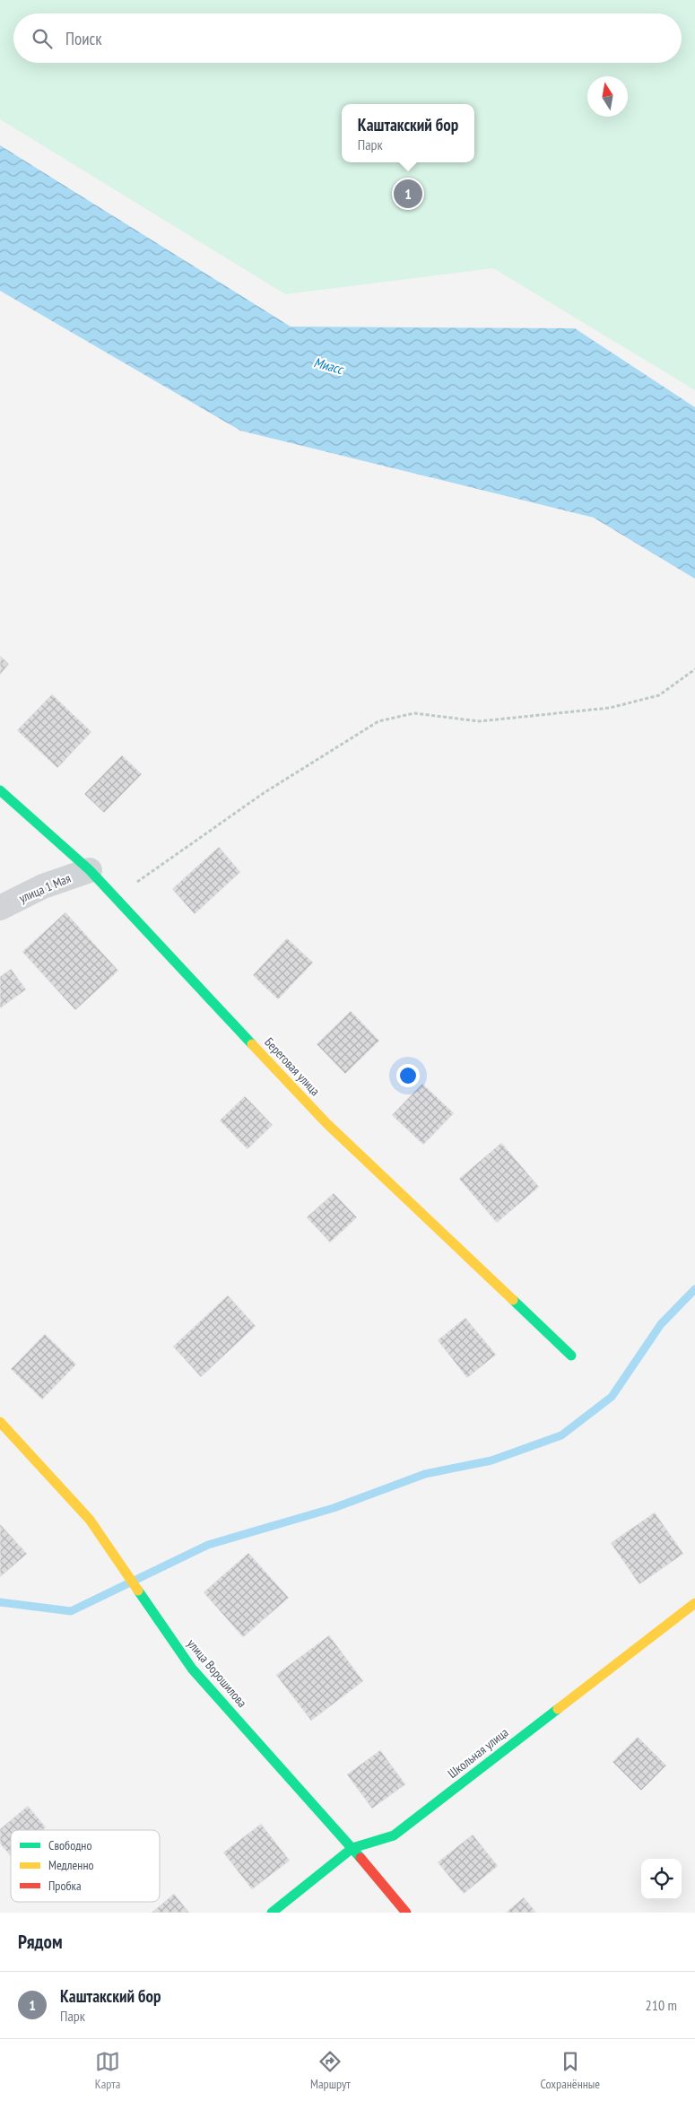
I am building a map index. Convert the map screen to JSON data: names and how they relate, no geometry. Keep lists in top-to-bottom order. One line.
{"streets":{"street":["улица 1 Мая","Береговая улица","улица Ворошилова","Школьная улица"]},"crossings":[["улица 1 Мая","Береговая улица"],["улица Ворошилова","Школьная улица"]],"water":["Миасс"],"legend":["Свободно","Медленно","Пробка"],"north":"top","page":{"search":"Поиск","popup":["Каштакский бор","Парк"],"pins":"1","heading":"Рядом","list":[{"mark":"1","name":"Каштакский бор","note":"Парк","value":"210 m"}],"nav":["Карта","Маршрут","Сохранённые"]}}
